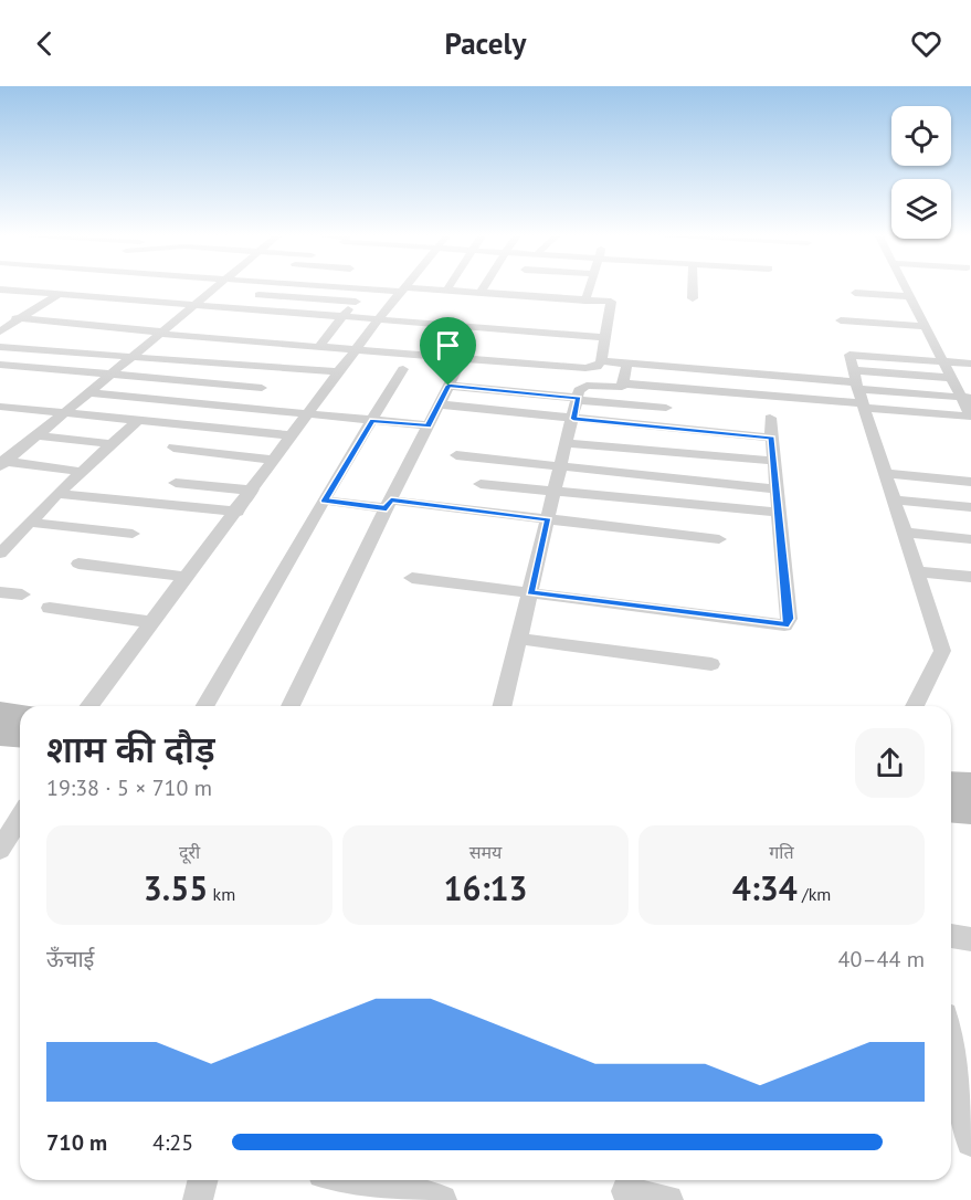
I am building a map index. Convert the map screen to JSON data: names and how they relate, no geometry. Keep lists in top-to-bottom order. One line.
{"page":{"header":"Pacely","heading":["शाम की दौड़","19:38 · 5 × 710 m"],"stats":[["दूरी","3.55 km"],["समय","16:13"],["गति","4:34 /km"]],"chart":["ऊँचाई","40–44 m"],"list":[{"name":"710 m","note":"4:25"}]}}
